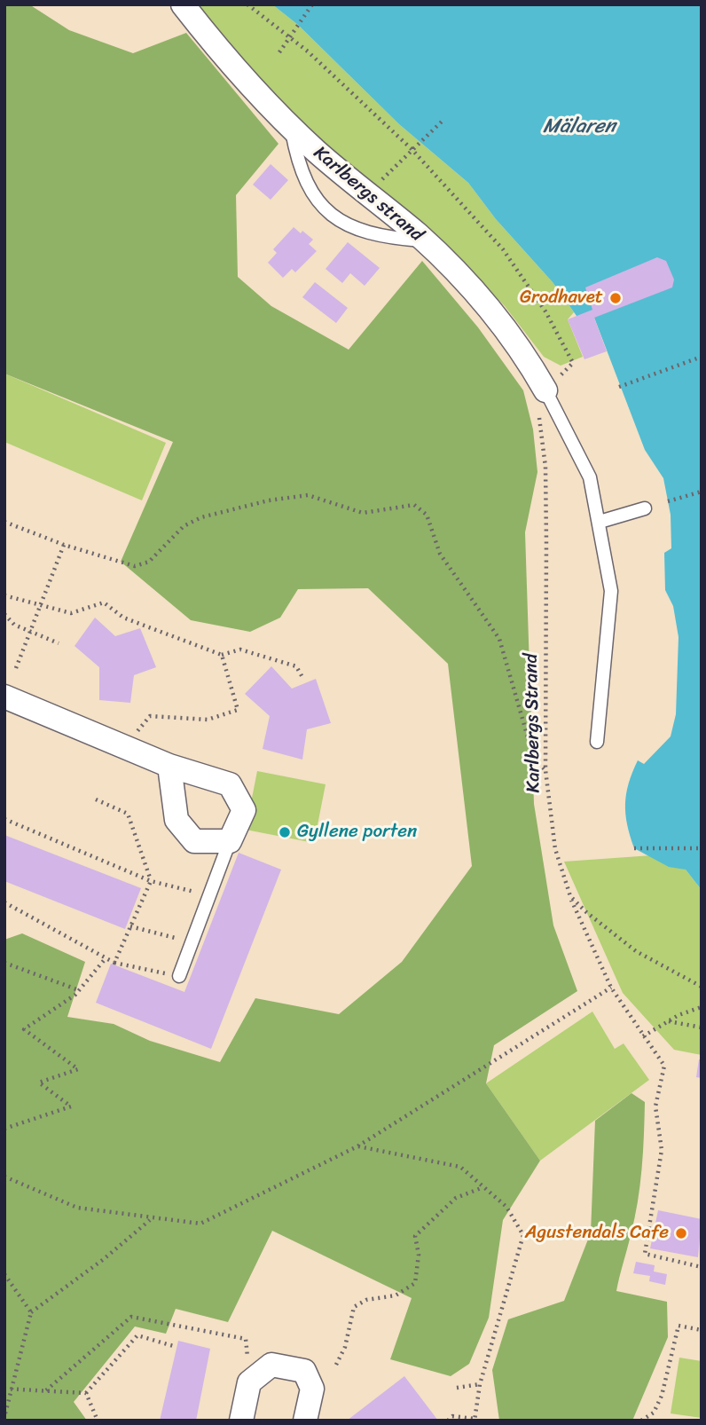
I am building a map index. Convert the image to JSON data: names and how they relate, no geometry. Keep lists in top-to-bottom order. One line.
{"streets":{"street":["Karlbergs strand"],"path":["Karlbergs Strand"]},"crossings":[["Karlbergs strand","Karlbergs Strand"]],"water":["Mälaren"],"places":["Grodhavet","Gyllene porten","Agustendals Cafe"]}
